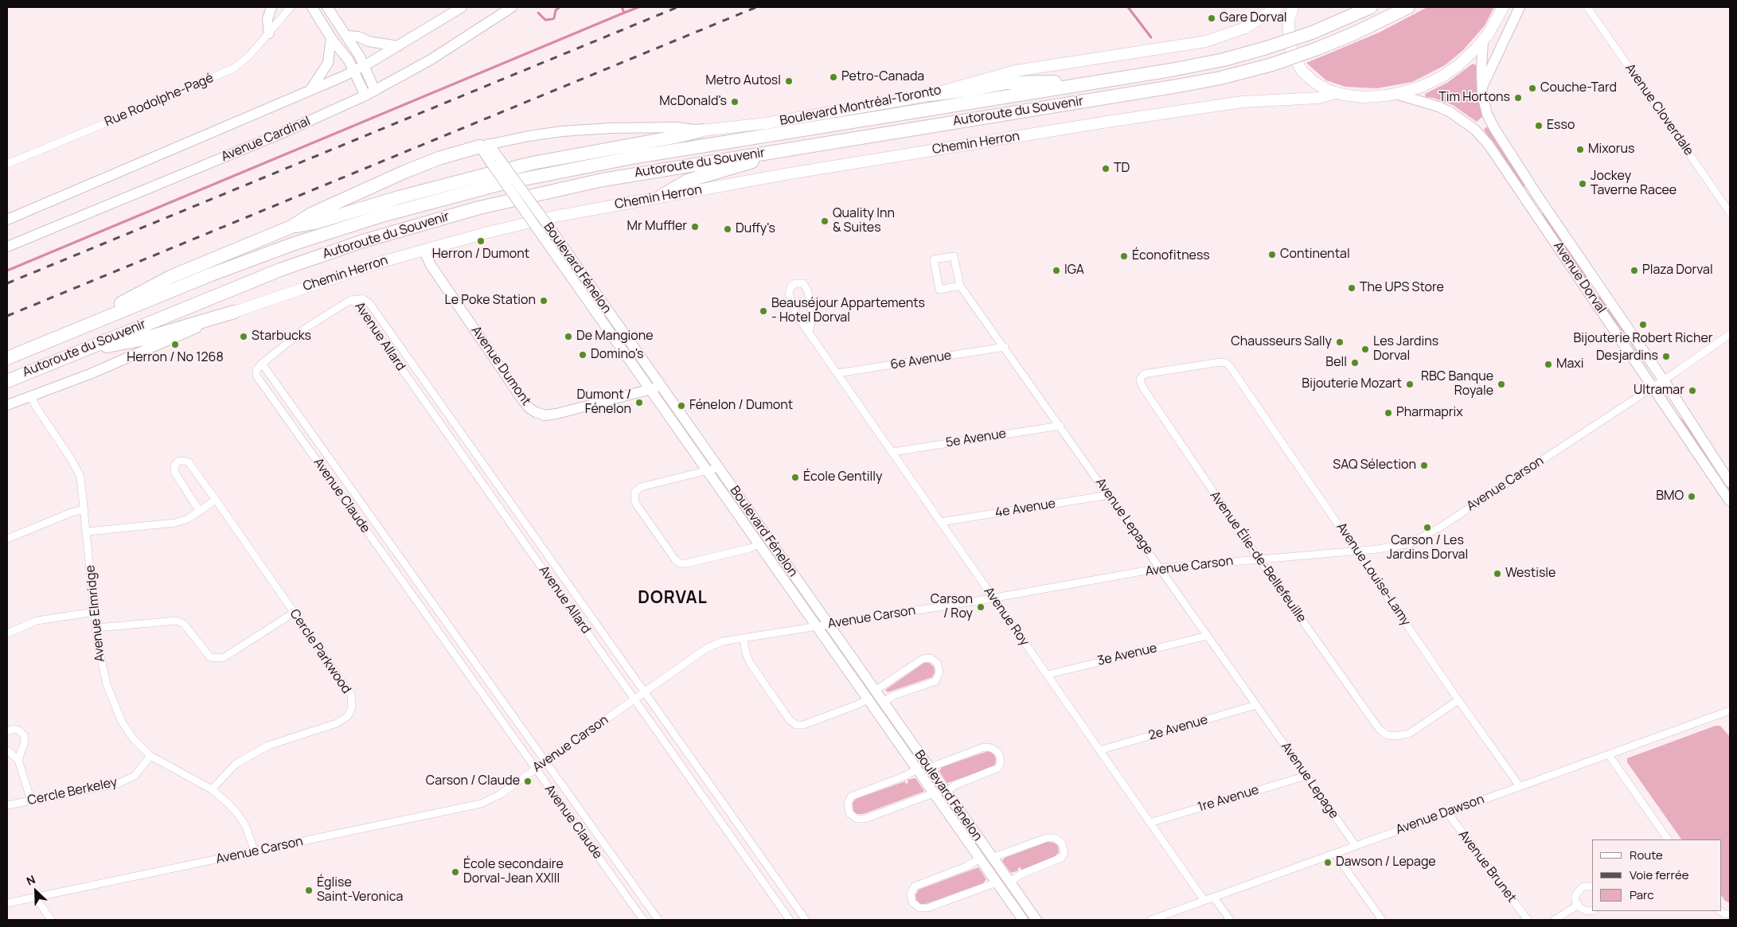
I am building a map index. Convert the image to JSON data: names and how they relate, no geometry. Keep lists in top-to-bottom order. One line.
{"streets":{"highway":["Autoroute du Souvenir"],"main road":["Boulevard Montréal-Toronto","Chemin Herron"],"street":["Rue Rodolphe-Pagé","Avenue Cloverdale","Avenue Cardinal","Boulevard Fénelon","Avenue Dorval","Avenue Allard","6e Avenue","Avenue Dumont","5e Avenue","Avenue Carson","Avenue Claude","4e Avenue","Avenue Lepage","Avenue Élie-de-Bellefeuille","Avenue Louise-Lamy","Avenue Elmridge","Avenue Roy","Cercle Parkwood","3e Avenue","2e Avenue","Cercle Berkeley","1re Avenue","Avenue Dawson","Avenue Brunet"]},"crossings":[["Boulevard Montréal-Toronto","Boulevard Fénelon"],["Chemin Herron","Avenue Dumont"],["Chemin Herron","Avenue Elmridge"],["Boulevard Fénelon","Avenue Dumont"],["Boulevard Fénelon","Avenue Carson"],["Avenue Dorval","Avenue Carson"],["Avenue Allard","Avenue Carson"],["6e Avenue","Avenue Lepage"],["6e Avenue","Avenue Roy"],["5e Avenue","Avenue Lepage"],["5e Avenue","Avenue Roy"],["Avenue Carson","Avenue Claude"],["Avenue Carson","Avenue Lepage"],["Avenue Carson","Avenue Élie-de-Bellefeuille"],["Avenue Carson","Avenue Louise-Lamy"],["Avenue Carson","Avenue Elmridge"],["Avenue Carson","Avenue Roy"],["4e Avenue","Avenue Lepage"],["4e Avenue","Avenue Roy"],["Avenue Lepage","3e Avenue"],["Avenue Lepage","2e Avenue"],["Avenue Lepage","1re Avenue"],["Avenue Lepage","Avenue Dawson"],["Avenue Élie-de-Bellefeuille","Avenue Louise-Lamy"],["Avenue Louise-Lamy","Avenue Dawson"],["Avenue Elmridge","Cercle Parkwood"],["Avenue Elmridge","Cercle Berkeley"],["Avenue Roy","3e Avenue"],["Avenue Roy","2e Avenue"],["Avenue Roy","1re Avenue"],["Avenue Roy","Avenue Dawson"],["Avenue Dawson","Avenue Brunet"]],"districts":["DORVAL"],"places":["Gare Dorval","Petro-Canada","Metro Autosl","Couche-Tard","Tim Hortons","McDonald's","Esso","Mixorus","TD","Jockey Taverne Racee","Quality Inn & Suites","Mr Muffler","Duffy's","Herron / Dumont","Continental","Éconofitness","IGA","Plaza Dorval","The UPS Store","Le Poke Station","Beauséjour Appartements - Hotel Dorval","Bijouterie Robert Richer","Starbucks","De Mangione","Chausseurs Sally","Herron / No 1268","Les Jardins Dorval","Domino's","Desjardins","Bell","Maxi","Bijouterie Mozart","RBC Banque Royale","Ultramar","Dumont / Fénelon","Fénelon / Dumont","Pharmaprix","SAQ Sélection","École Gentilly","BMO","Carson / Les Jardins Dorval","Westisle","Carson / Roy","Carson / Claude","Dawson / Lepage","École secondaire Dorval-Jean XXIII","Église Saint-Veronica"],"legend":["Route","Voie ferrée","Parc"],"north":"top left"}
